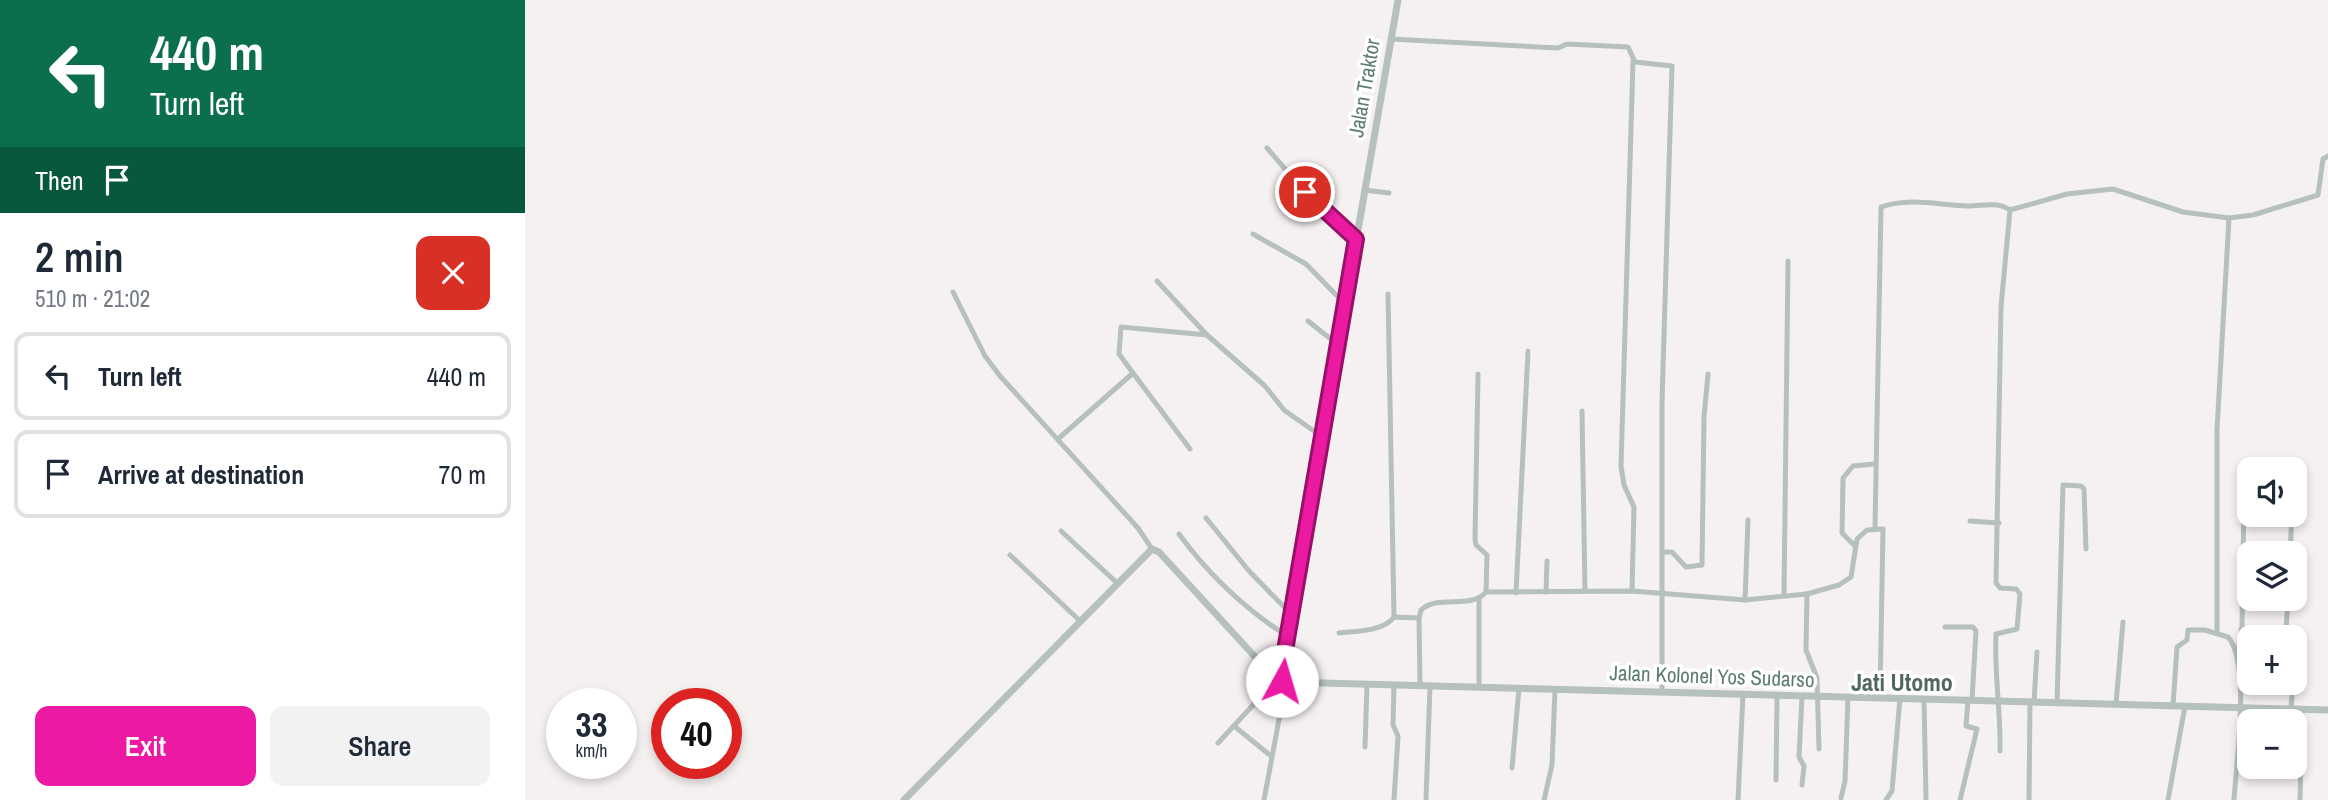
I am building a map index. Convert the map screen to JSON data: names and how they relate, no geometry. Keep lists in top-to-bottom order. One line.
{"streets":{"street":["Jalan Traktor","Jalan Kolonel Yos Sudarso"]},"crossings":[["Jalan Traktor","Jalan Kolonel Yos Sudarso"]],"districts":["Jati Utomo"],"page":{"turn":["440 m","Turn left"],"then":"Then","heading":["2 min","510 m · 21:02"],"list":[{"name":"Turn left","value":"440 m"},{"name":"Arrive at destination","value":"70 m"}],"map_buttons":["+","−"],"speed":"33 km/h","limit":"40","buttons":["Exit","Share"]}}
